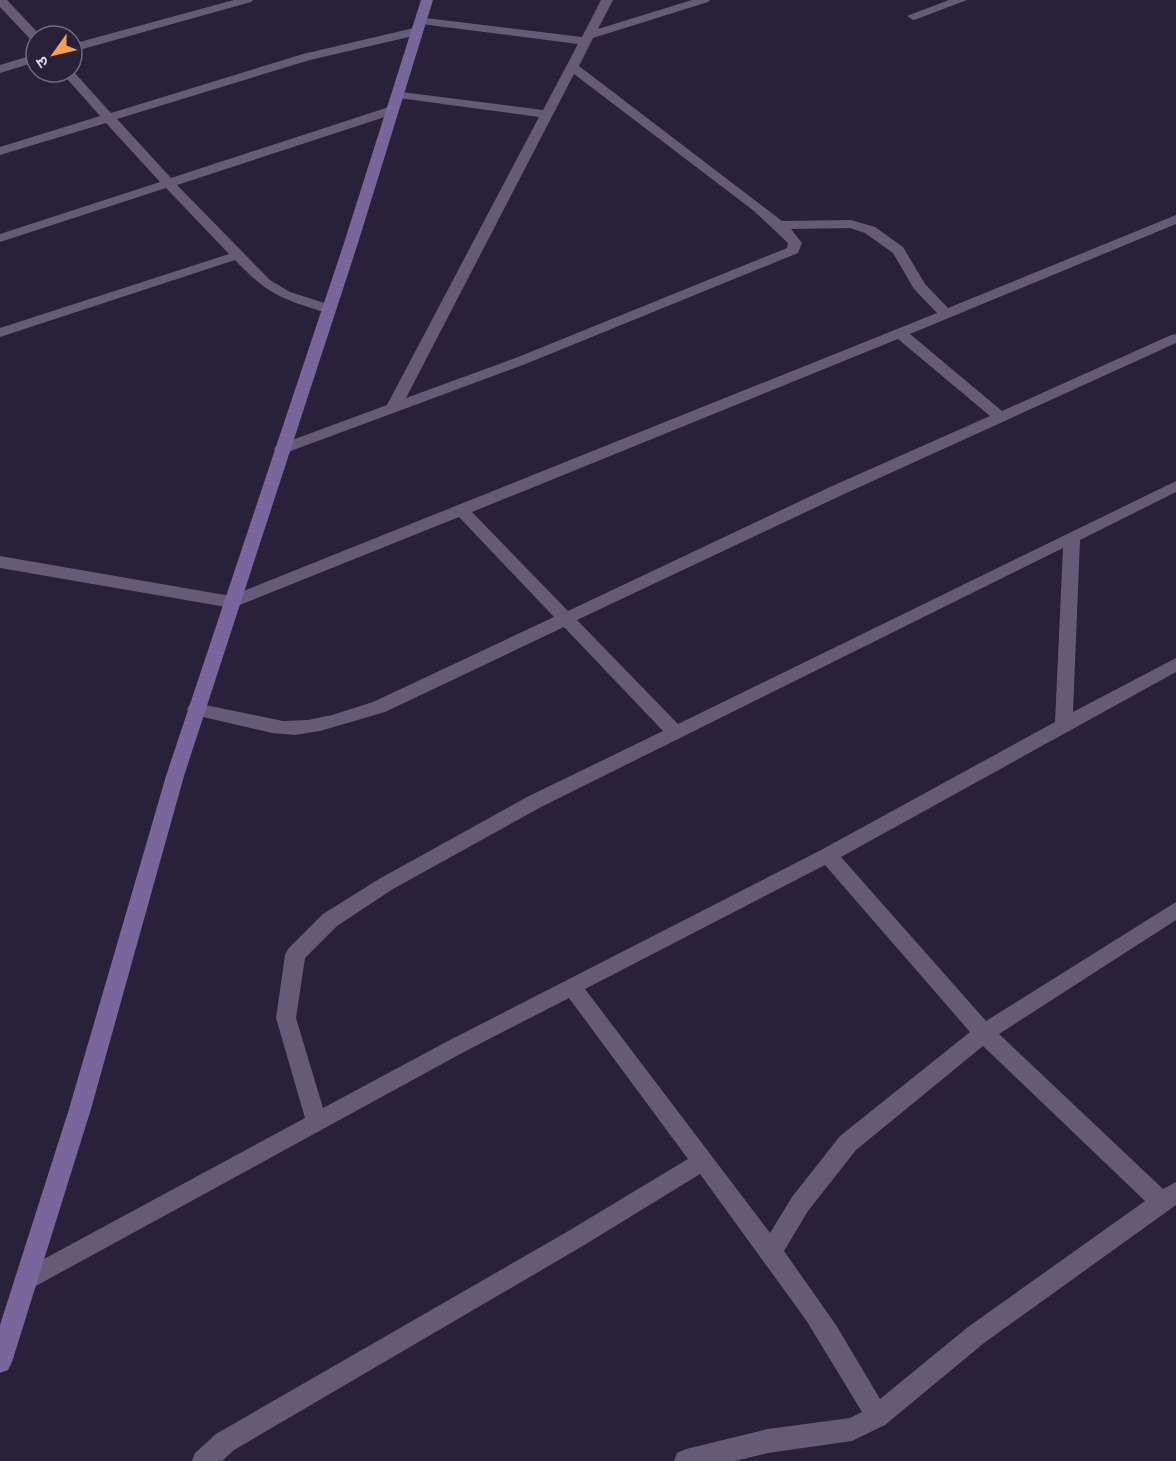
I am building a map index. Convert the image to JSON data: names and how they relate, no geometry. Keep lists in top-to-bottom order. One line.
{"north":"bottom left"}
